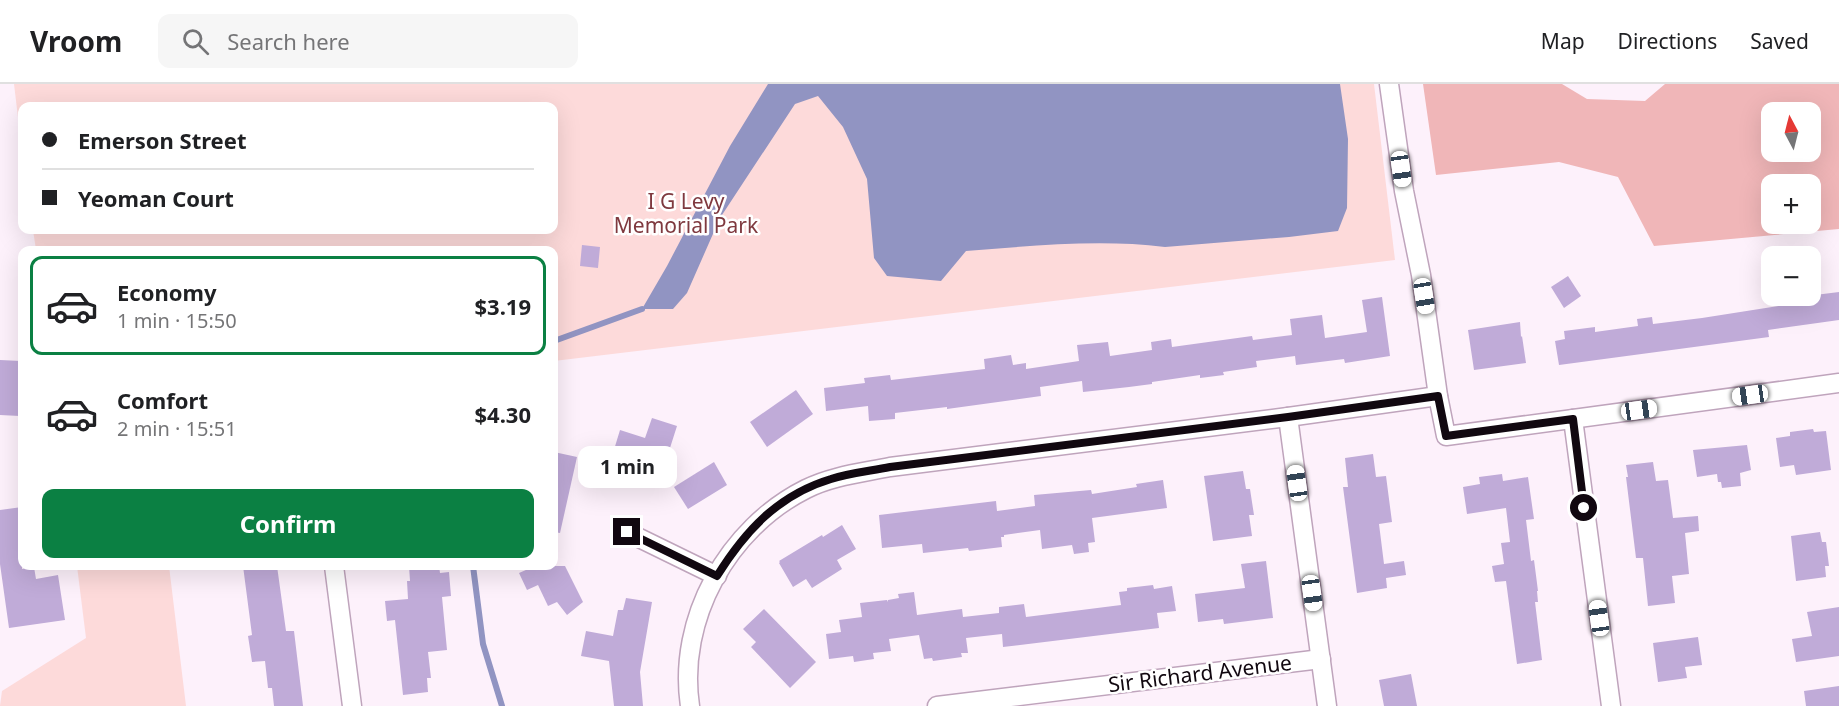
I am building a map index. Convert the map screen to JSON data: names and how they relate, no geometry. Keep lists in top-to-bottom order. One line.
{"streets":{"street":["Sir Richard Avenue"]},"parks":["I G Levy Memorial Park"],"north":"top","page":{"header":"Vroom","search":"Search here","nav":["Map","Directions","Saved"],"map_buttons":["+","−"],"banner":["Emerson Street","Yeoman Court"],"list":[{"name":"Economy","note":"1 min · 15:50","value":"$3.19"},{"name":"Comfort","note":"2 min · 15:51","value":"$4.30"}],"bubble":"1 min","buttons":"Confirm"}}
